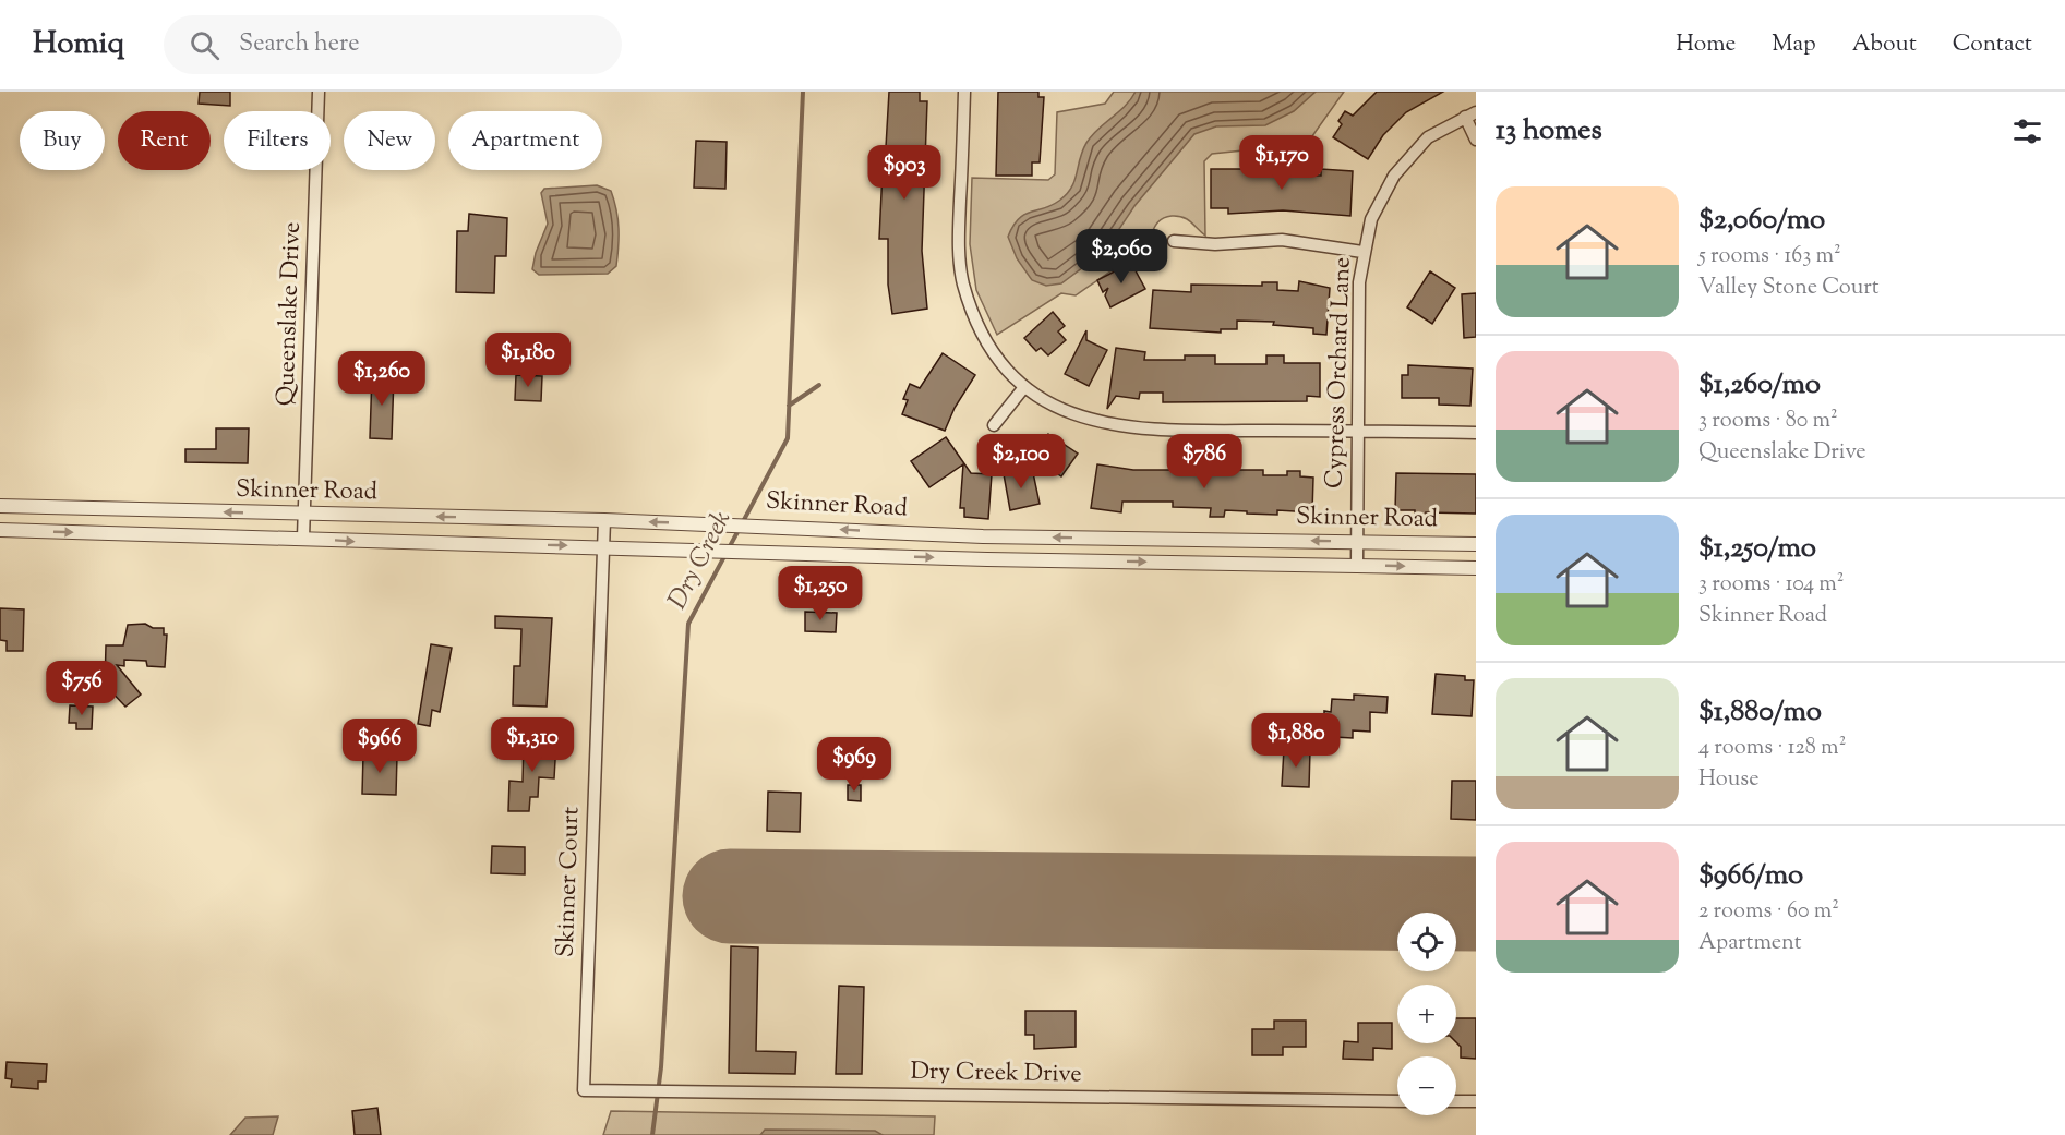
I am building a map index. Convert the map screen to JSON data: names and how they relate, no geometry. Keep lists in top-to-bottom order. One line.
{"streets":{"street":["Queenslake Drive","Cypress Orchard Lane","Skinner Road","Skinner Court","Dry Creek Drive"]},"crossings":[["Queenslake Drive","Skinner Road"],["Cypress Orchard Lane","Skinner Road"],["Skinner Road","Skinner Court"],["Skinner Court","Dry Creek Drive"]],"water":["Dry Creek"],"page":{"header":"Homiq","search":"Search here","nav":["Home","Map","About","Contact"],"heading":"13 homes","chip":["Buy","Rent","Filters","New","Apartment"],"price":["$1,170","$903","$2,060","$1,180","$1,260","$2,100","$786","$1,250","$756","$1,880","$1,310","$966","$969"],"list":[{"name":"$2,060/mo","note":"5 rooms · 163 m² · Valley Stone Court"},{"name":"$1,260/mo","note":"3 rooms · 80 m² · Queenslake Drive"},{"name":"$1,250/mo","note":"3 rooms · 104 m² · Skinner Road"},{"name":"$1,880/mo","note":"4 rooms · 128 m² · House"},{"name":"$966/mo","note":"2 rooms · 60 m² · Apartment"}],"map_buttons":["+","−"]}}
